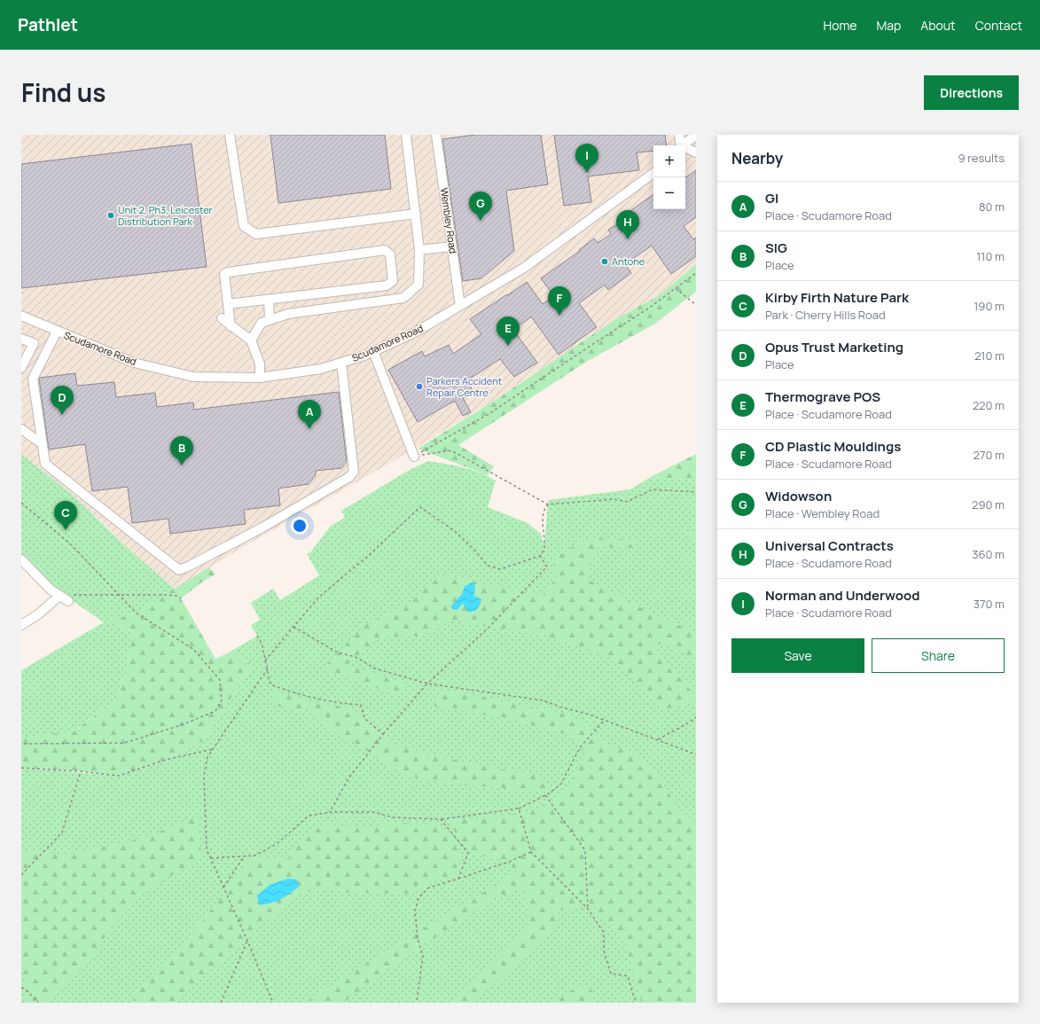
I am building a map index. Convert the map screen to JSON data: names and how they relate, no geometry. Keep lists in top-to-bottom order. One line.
{"streets":{"street":["Wembley Road","Scudamore Road"]},"crossings":[["Wembley Road","Scudamore Road"]],"places":["Unit 2, Ph3, Leicester Distribution Park","Antone","Parkers Accident Repair Centre"],"page":{"header":"Pathlet","nav":["Home","Map","About","Contact"],"title":"Find us","buttons":["Directions",["Save","Share"]],"heading":["Nearby","9 results"],"pins":["I","G","H","F","E","D","A","B","C"],"map_buttons":["+","−"],"list":[{"mark":"A","name":"GI","note":"Place · Scudamore Road","value":"80 m"},{"mark":"B","name":"SIG","note":"Place","value":"110 m"},{"mark":"C","name":"Kirby Firth Nature Park","note":"Park · Cherry Hills Road","value":"190 m"},{"mark":"D","name":"Opus Trust Marketing","note":"Place","value":"210 m"},{"mark":"E","name":"Thermograve POS","note":"Place · Scudamore Road","value":"220 m"},{"mark":"F","name":"CD Plastic Mouldings","note":"Place · Scudamore Road","value":"270 m"},{"mark":"G","name":"Widowson","note":"Place · Wembley Road","value":"290 m"},{"mark":"H","name":"Universal Contracts","note":"Place · Scudamore Road","value":"360 m"},{"mark":"I","name":"Norman and Underwood","note":"Place · Scudamore Road","value":"370 m"}]}}
